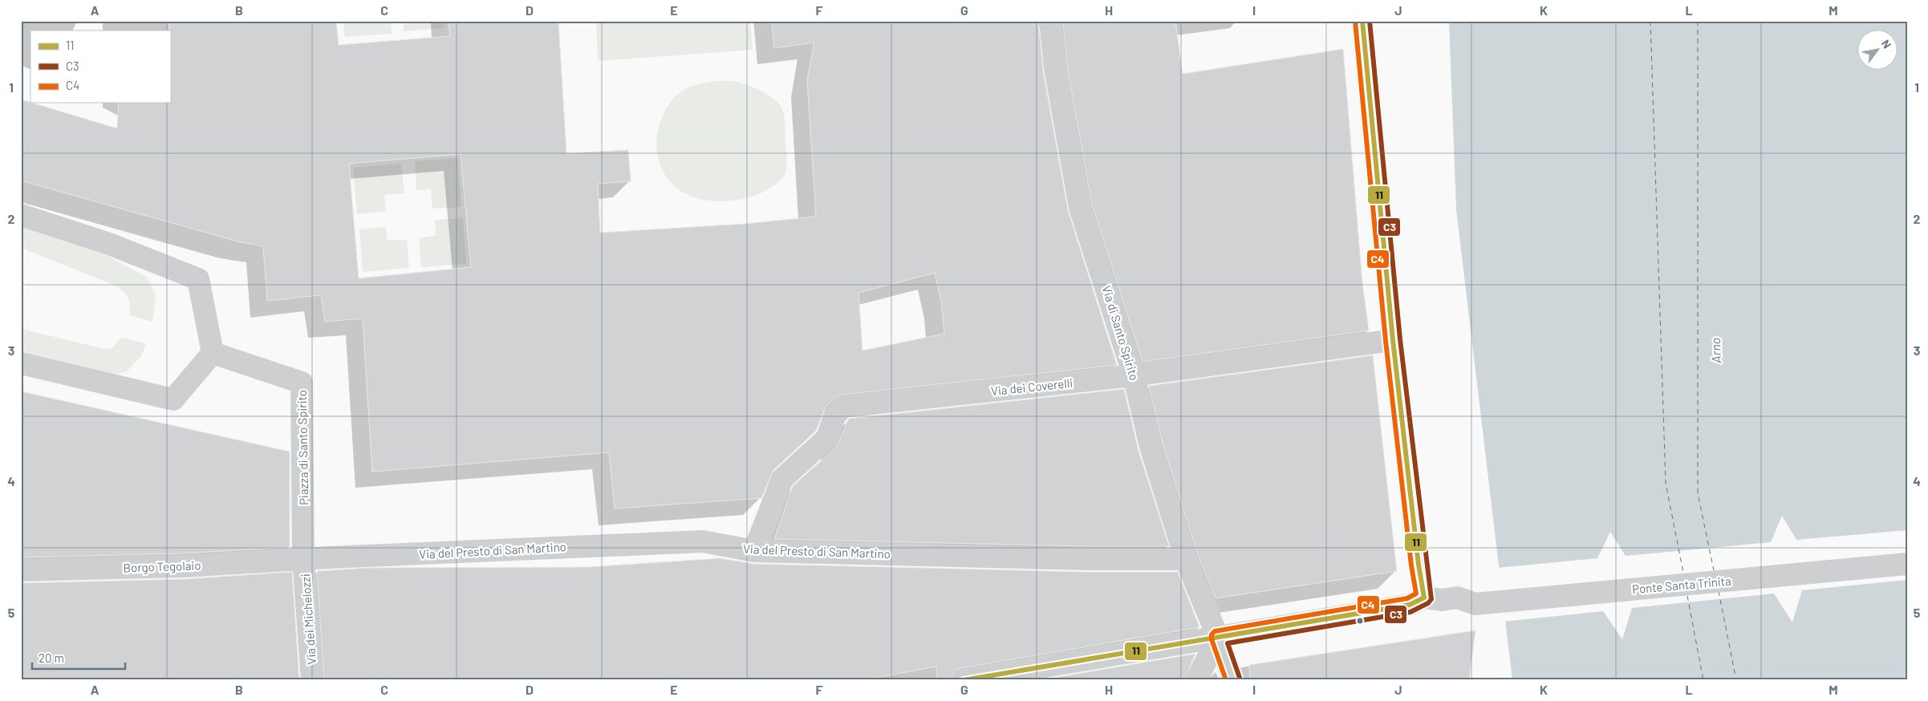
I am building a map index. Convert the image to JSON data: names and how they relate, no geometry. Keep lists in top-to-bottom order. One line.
{"streets":{"street":["Via di Santo Spirito","Via dei Coverelli","Piazza di Santo Spirito","Via del Presto di San Martino","Borgo Tegolaio","Ponte Santa Trinita","Via dei Michelozzi"]},"crossings":[["Via di Santo Spirito","Via dei Coverelli"],["Via di Santo Spirito","Via del Presto di San Martino"],["Via dei Coverelli","Via del Presto di San Martino"],["Piazza di Santo Spirito","Via del Presto di San Martino"],["Piazza di Santo Spirito","Borgo Tegolaio"],["Piazza di Santo Spirito","Via dei Michelozzi"],["Via del Presto di San Martino","Borgo Tegolaio"],["Via del Presto di San Martino","Via dei Michelozzi"],["Borgo Tegolaio","Via dei Michelozzi"]],"water":["Arno"],"lines":["transit line 11","transit line C3","transit line C4"],"legend":["11","C3","C4"],"scale_bar":"20 m","north":"top right","grid":{"columns":["A","B","C","D","E","F","G","H","I","J","K","L","M"],"rows":["1","2","3","4","5"]}}
